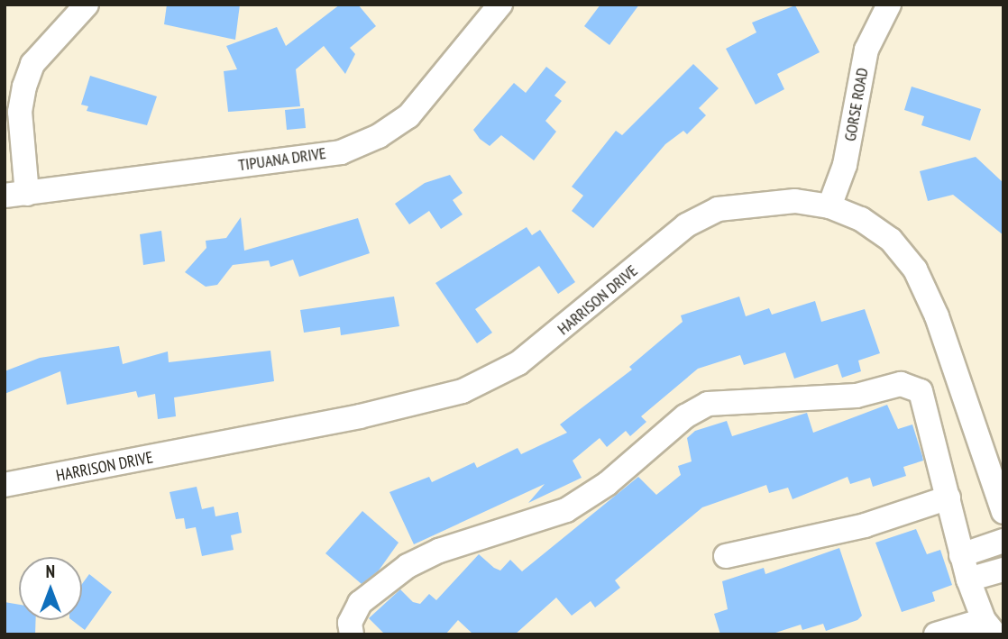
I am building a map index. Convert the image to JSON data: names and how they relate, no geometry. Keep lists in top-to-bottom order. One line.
{"streets":{"street":["GORSE ROAD","TIPUANA DRIVE","HARRISON DRIVE"]},"crossings":[["GORSE ROAD","HARRISON DRIVE"]],"north":"top"}
